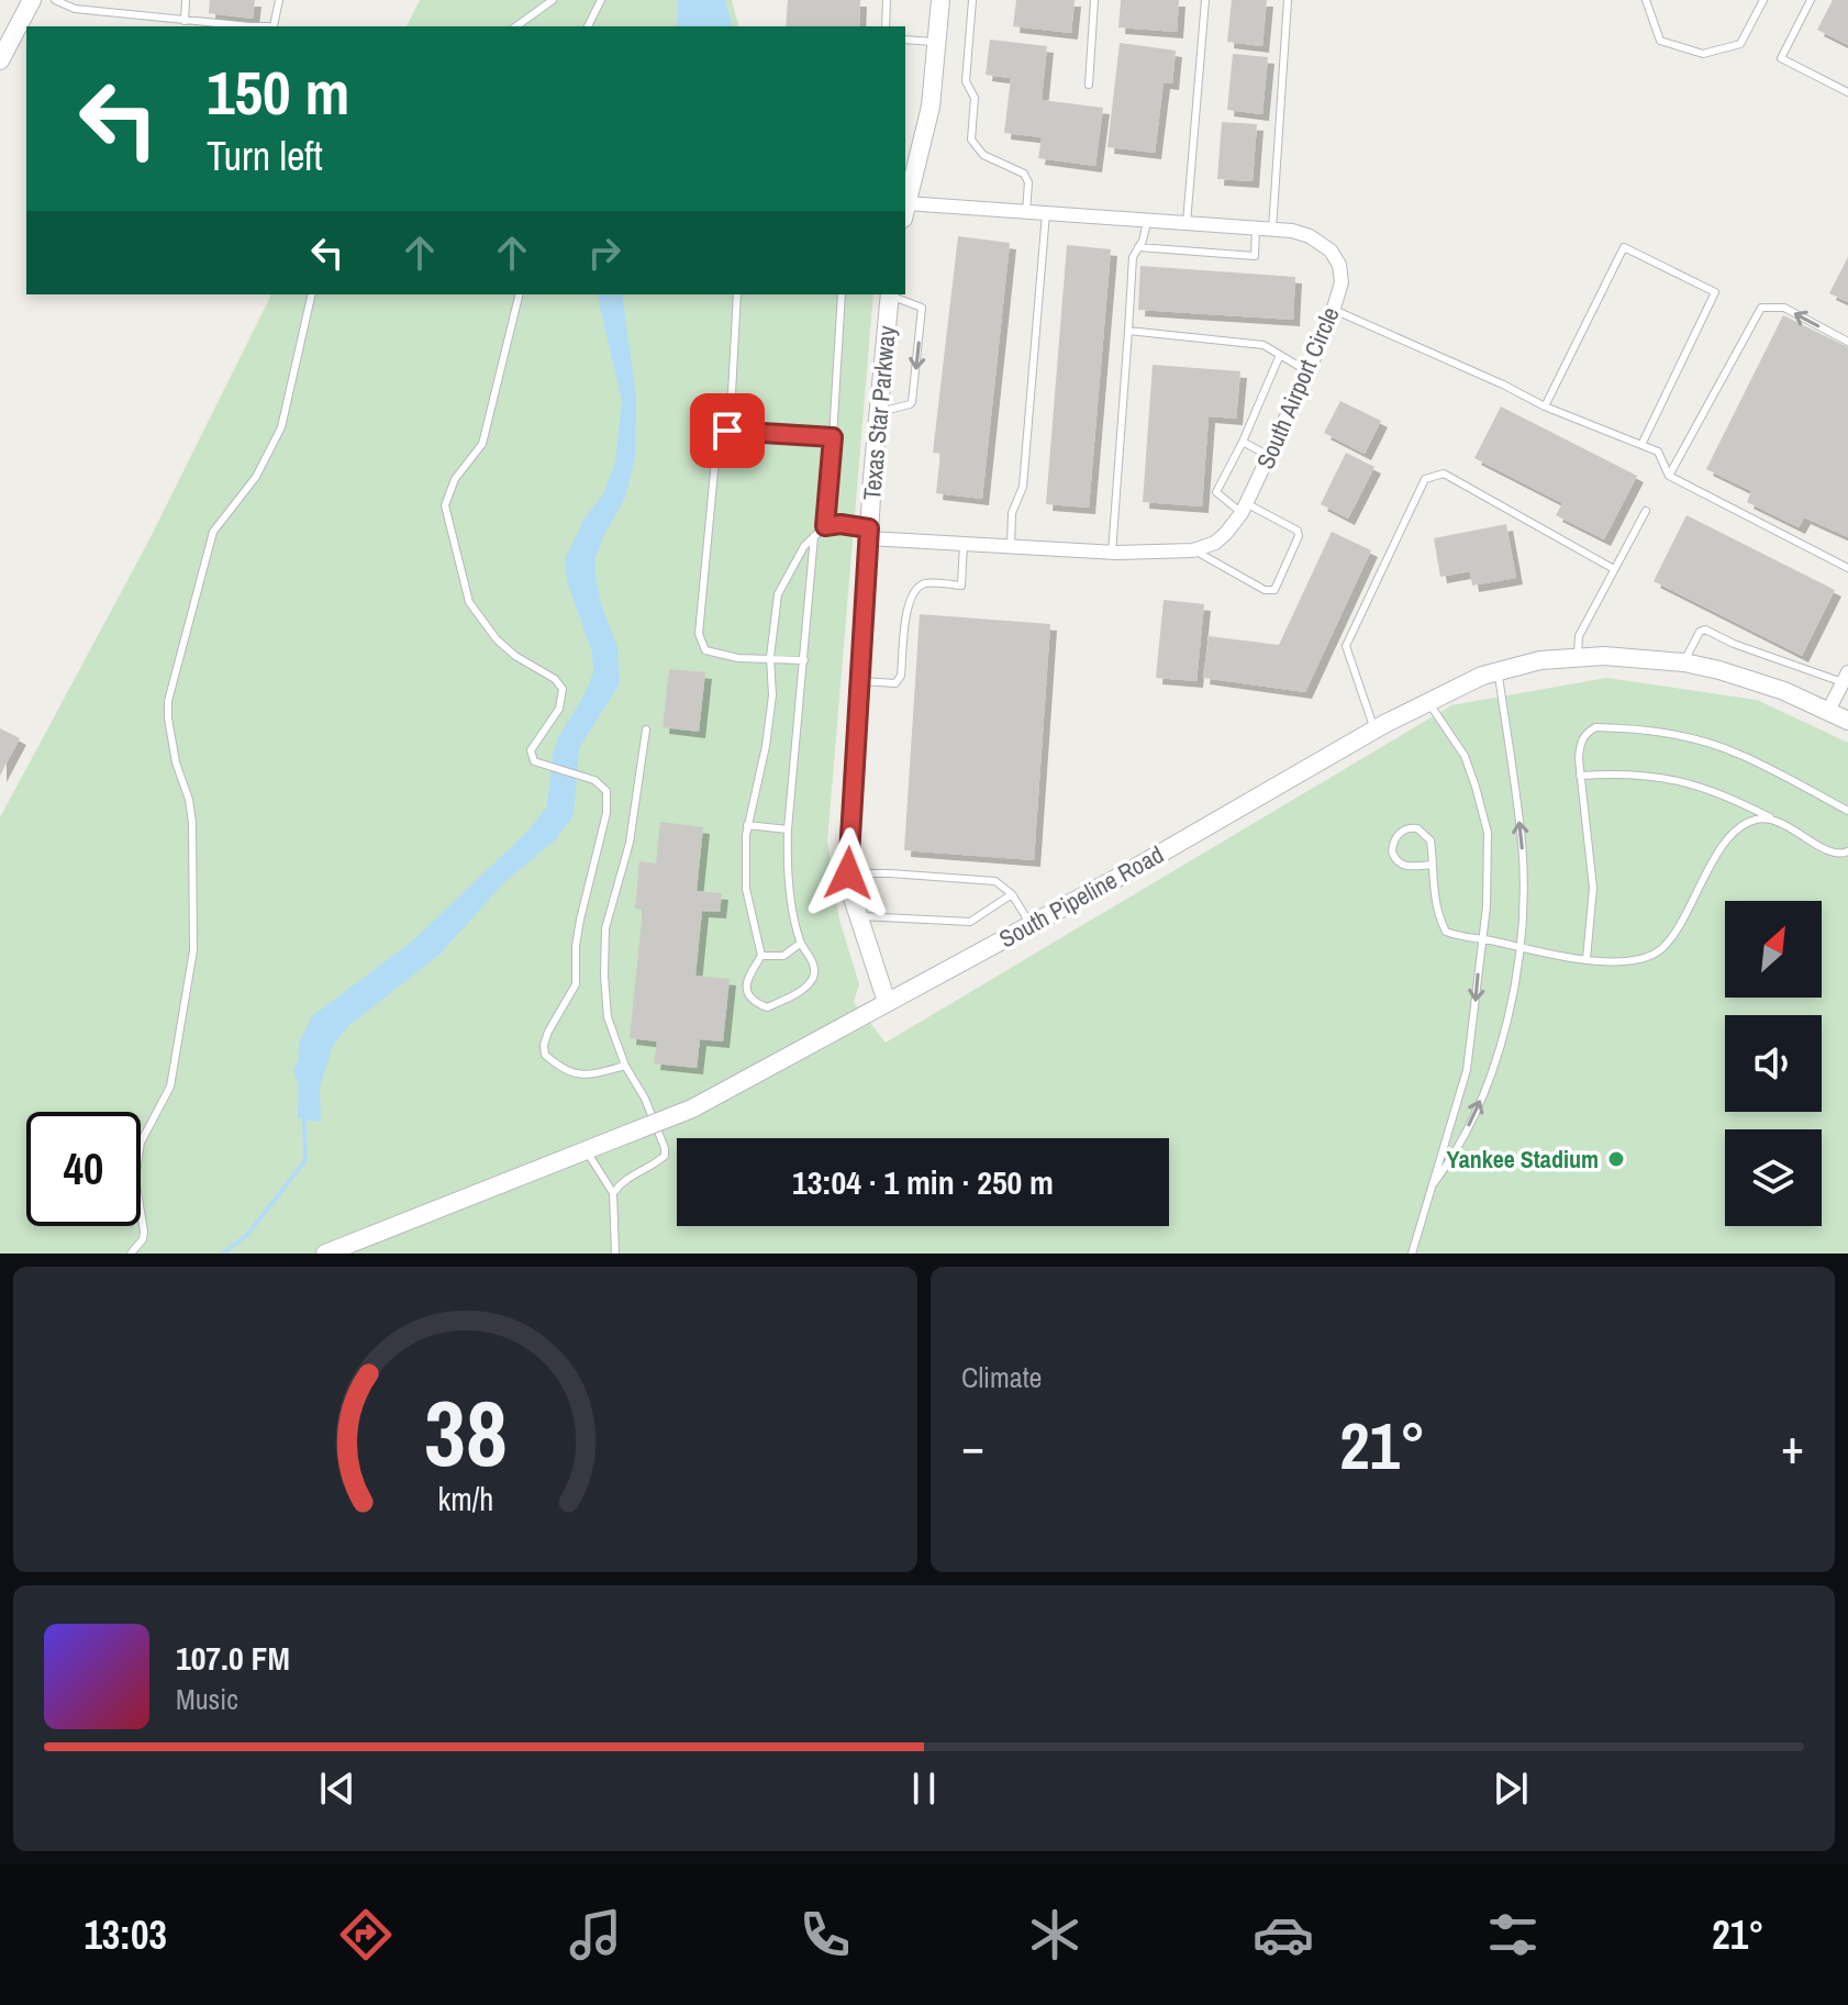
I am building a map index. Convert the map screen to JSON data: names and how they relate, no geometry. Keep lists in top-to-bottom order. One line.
{"streets":{"street":["South Airport Circle","Texas Star Parkway","South Pipeline Road"]},"crossings":[["South Airport Circle","Texas Star Parkway"],["Texas Star Parkway","South Pipeline Road"]],"places":["Yankee Stadium"],"north":"top right","page":{"turn":["150 m","Turn left"],"limit":"40","trip":"13:04 · 1 min · 250 m","tile":"Climate","heat":["−","21°","+"],"song":["107.0 FM","Music"],"tabs":["13:03","21°"],"gauge":["38","km/h"]}}
